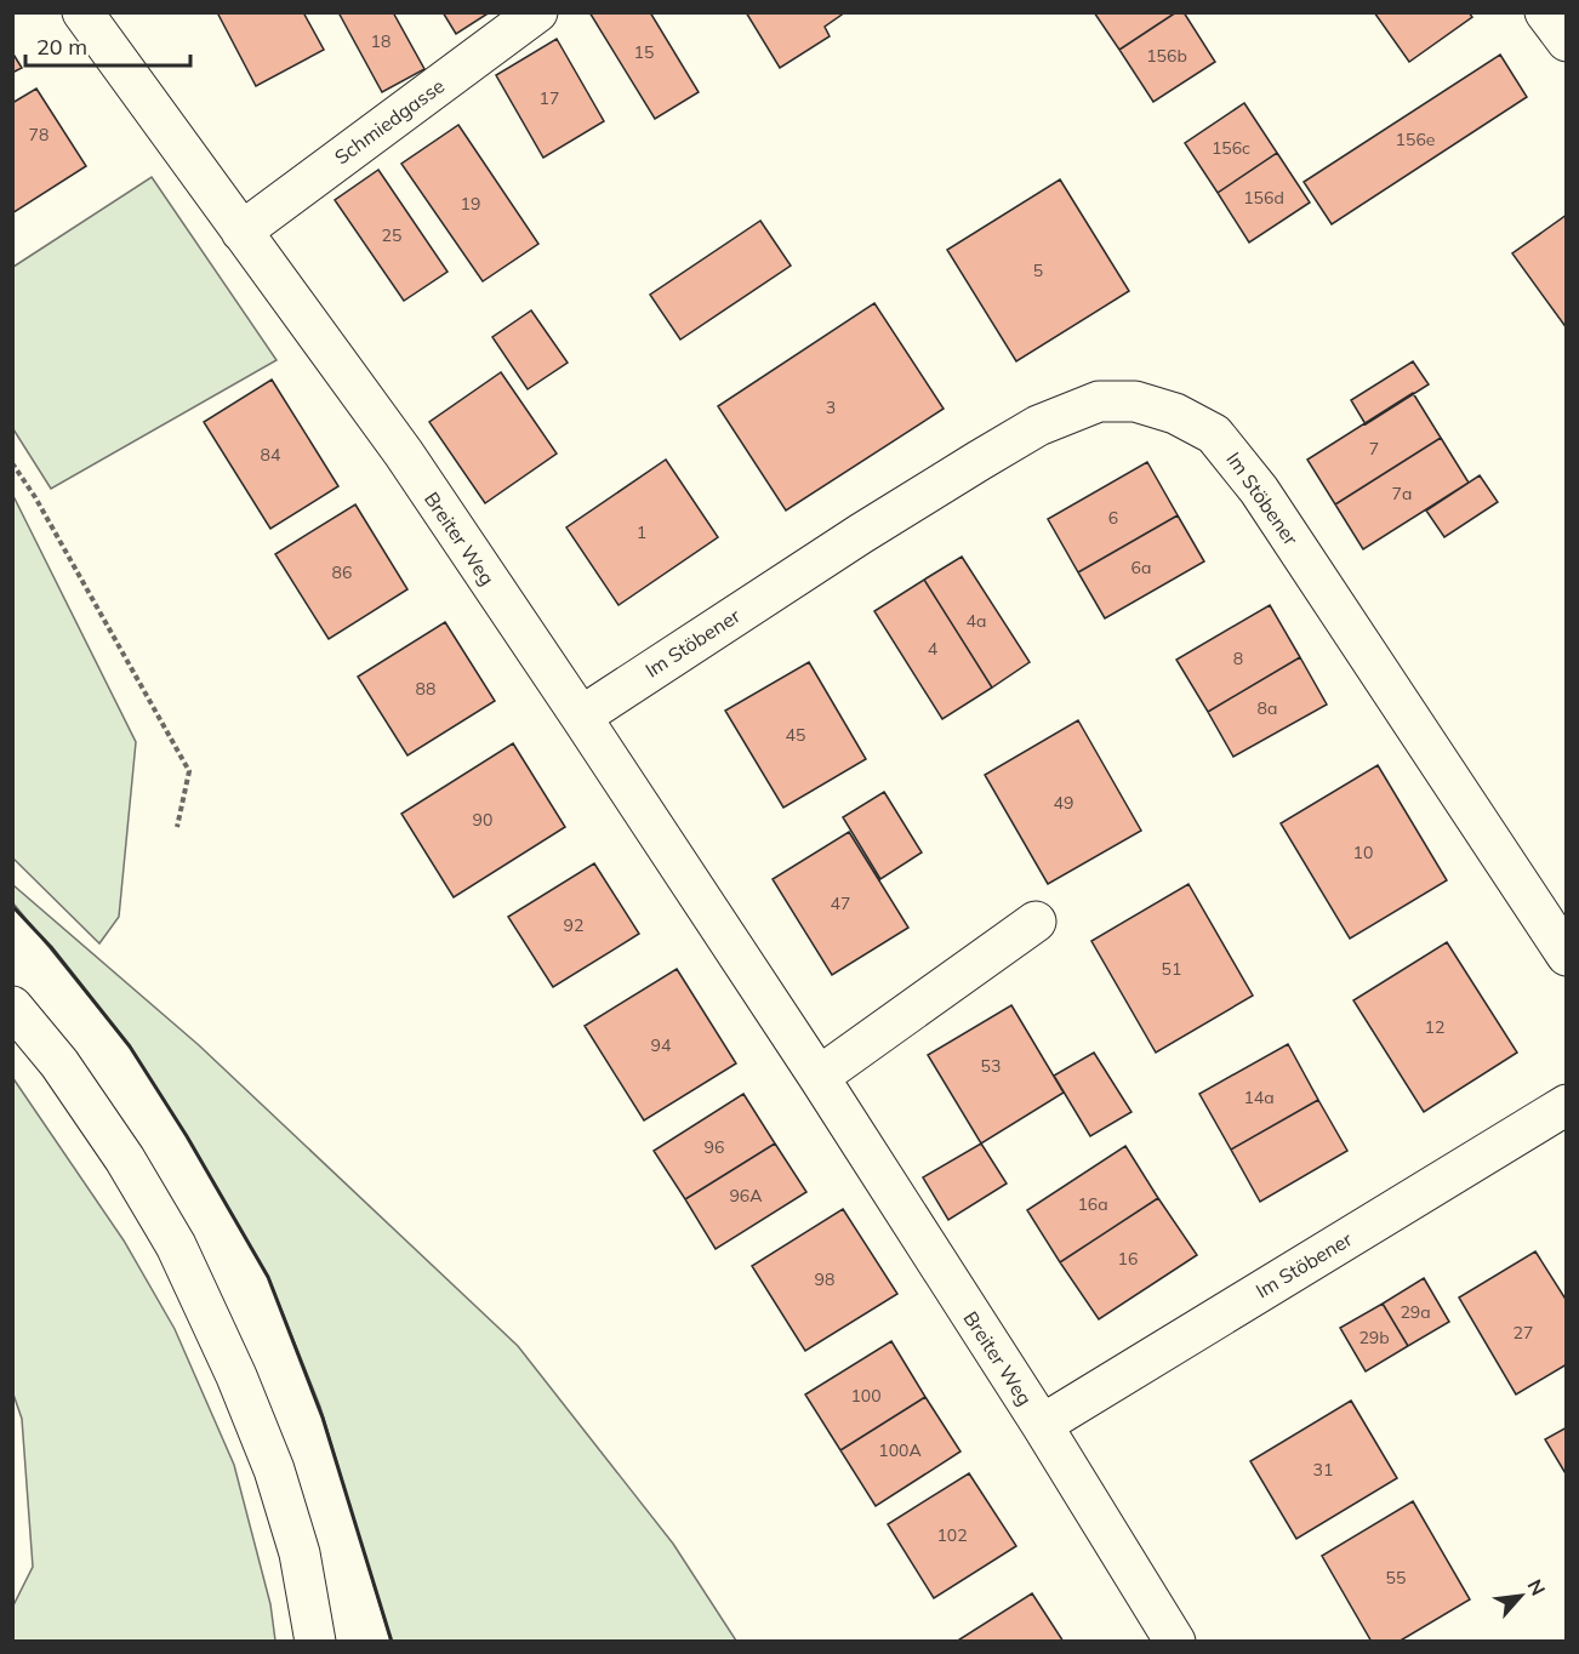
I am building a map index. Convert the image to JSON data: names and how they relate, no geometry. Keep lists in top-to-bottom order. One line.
{"streets":{"street":["Schmiedgasse","Im Stöbener","Breiter Weg"]},"crossings":[["Schmiedgasse","Breiter Weg"],["Im Stöbener","Breiter Weg"]],"house_numbers":["18","15","156b","17","78","156e","156c","156d","19","25","5","3","7","84","7a","6","1","6a","86","4a","4","8","88","8a","45","49","90","10","47","92","51","12","94","53","14a","96","96A","16a","16","98","29a","27","29b","100","100A","31","102","55"],"scale_bar":"20 m","north":"top right"}
